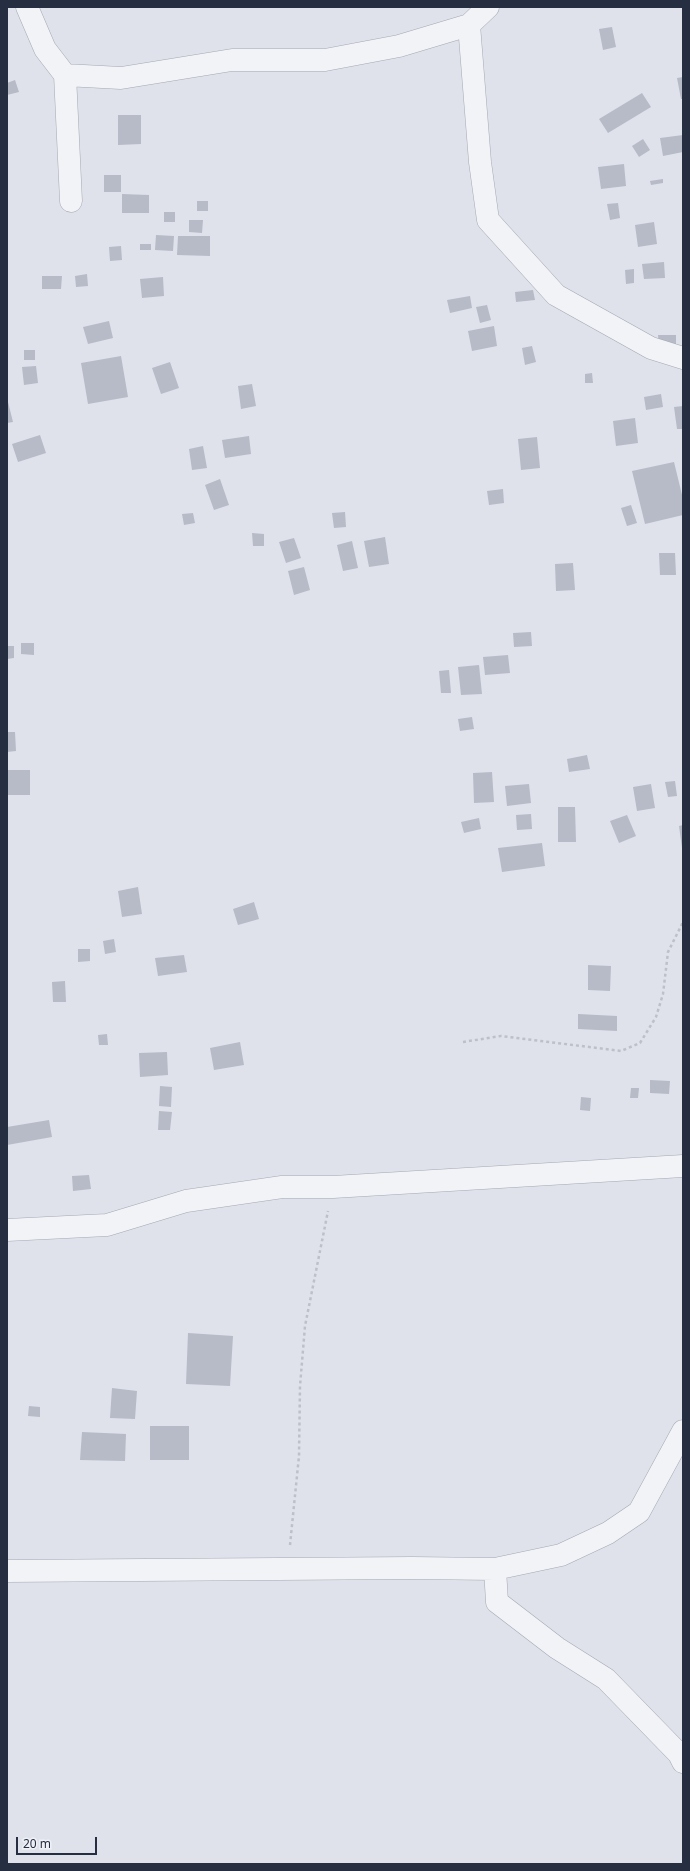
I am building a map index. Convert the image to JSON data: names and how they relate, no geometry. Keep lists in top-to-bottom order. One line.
{"scale_bar":"20 m"}
